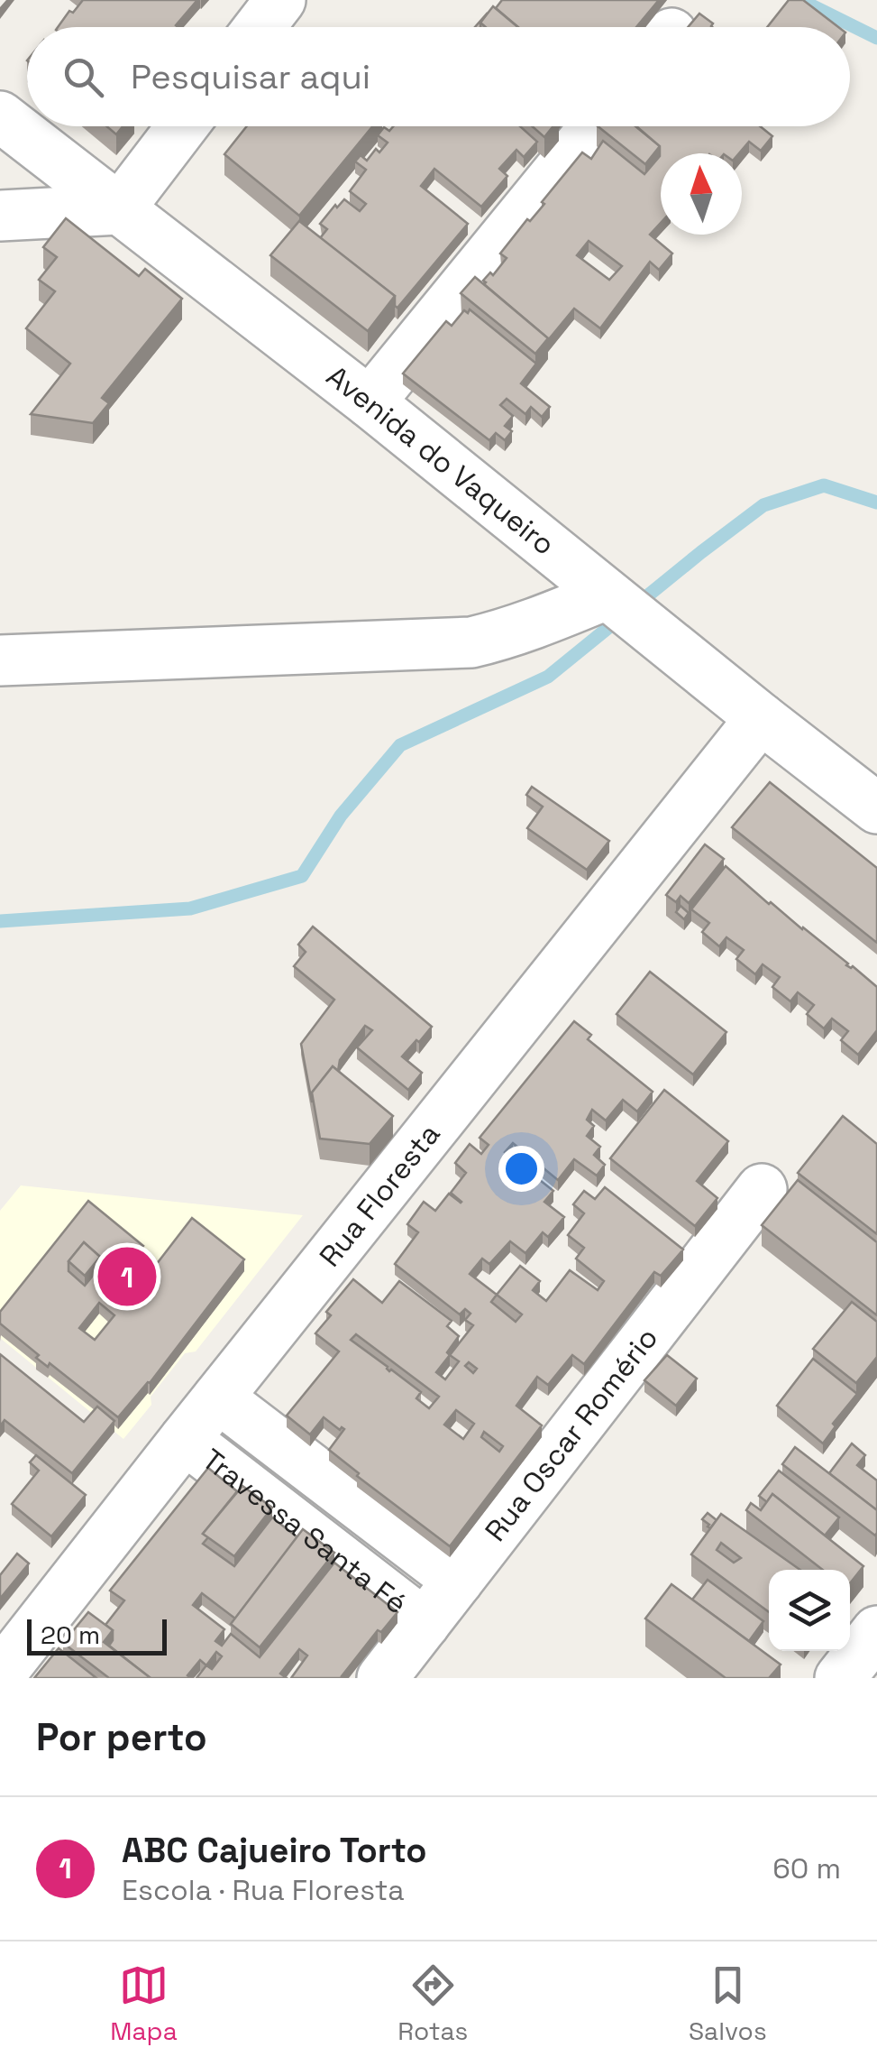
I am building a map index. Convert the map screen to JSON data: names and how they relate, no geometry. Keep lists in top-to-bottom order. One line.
{"streets":{"street":["Avenida do Vaqueiro","Rua Floresta","Rua Oscar Romério","Travessa Santa Fé"]},"crossings":[["Avenida do Vaqueiro","Rua Floresta"],["Rua Floresta","Travessa Santa Fé"],["Rua Oscar Romério","Travessa Santa Fé"]],"scale_bar":"20 m","north":"top","page":{"search":"Pesquisar aqui","pins":"1","scale":"20 m","heading":"Por perto","list":[{"mark":"1","name":"ABC Cajueiro Torto","note":"Escola · Rua Floresta","value":"60 m"}],"nav":["Mapa","Rotas","Salvos"]}}
